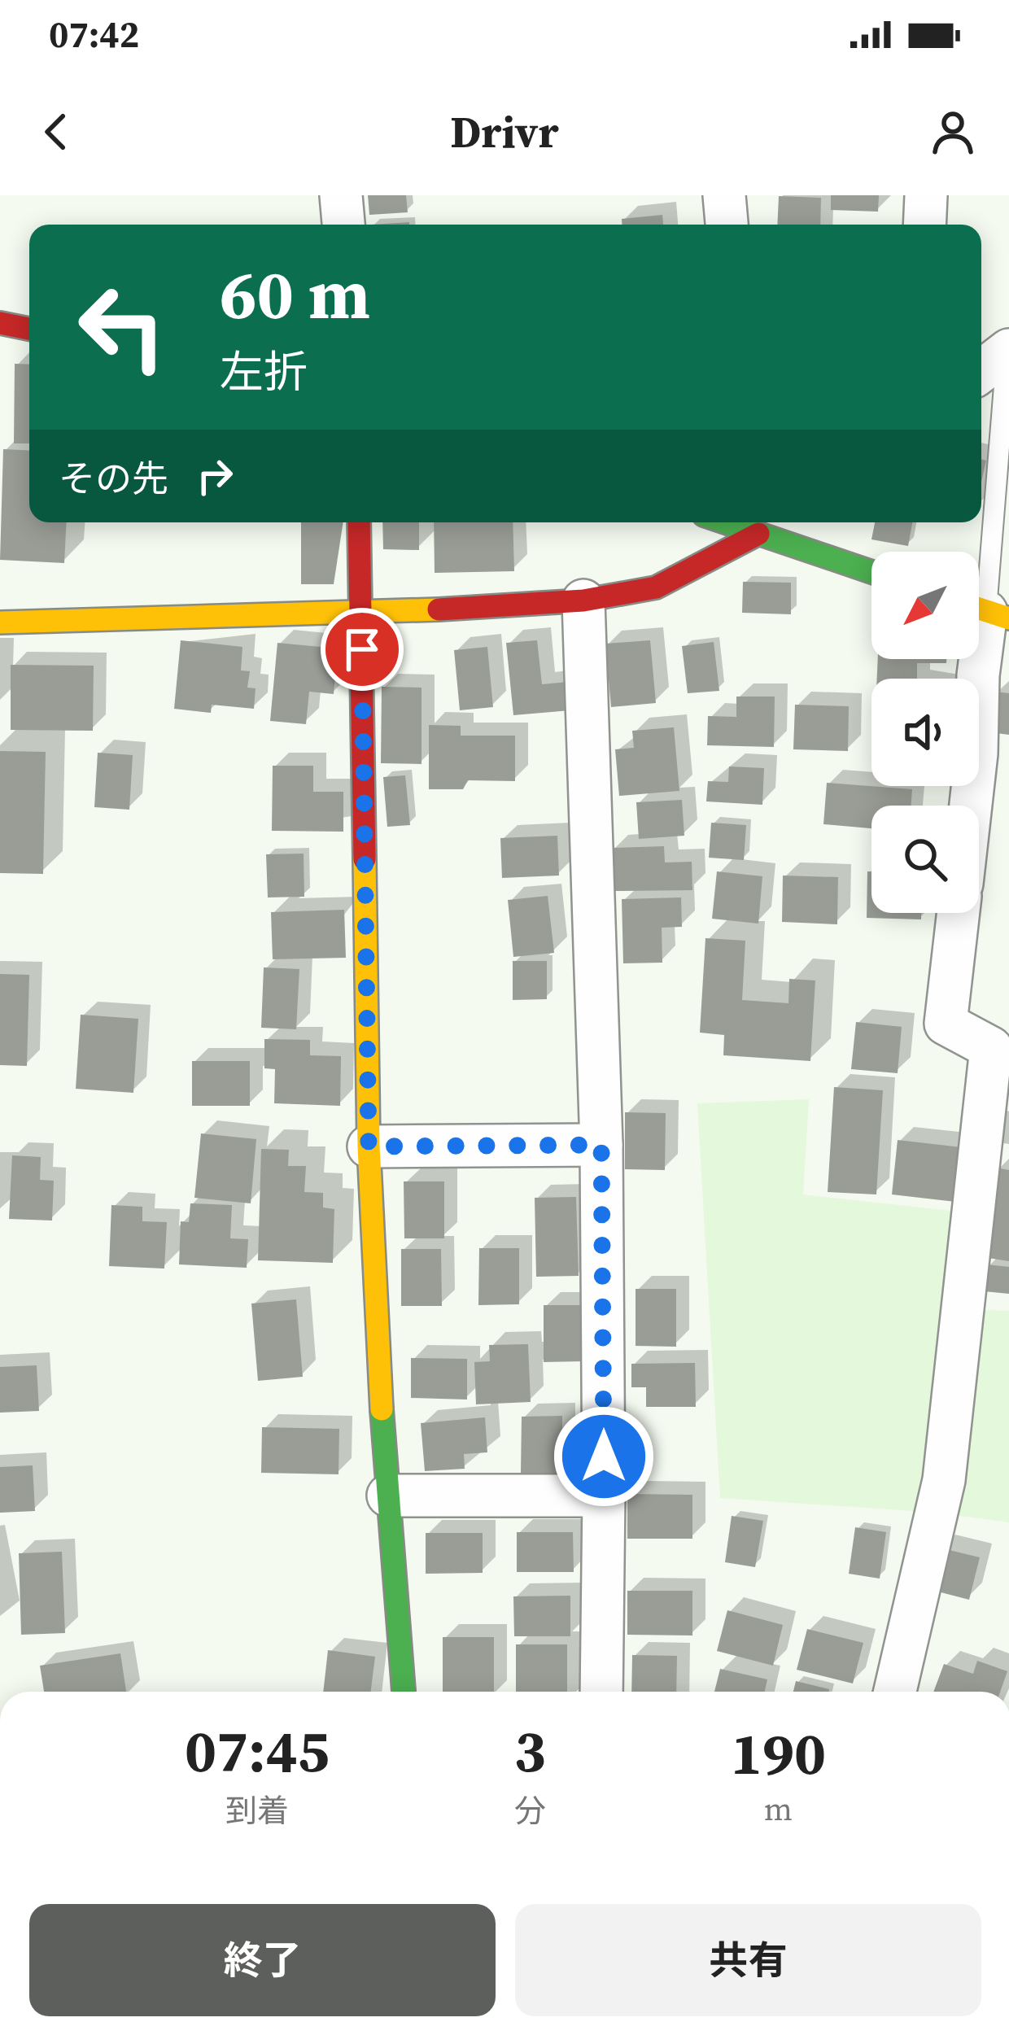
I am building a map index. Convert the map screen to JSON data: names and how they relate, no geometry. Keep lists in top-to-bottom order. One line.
{"north":"bottom left","page":{"status":"07:42","header":"Drivr","turn":["60 m","左折"],"then":"その先","eta":["07:45","到着","3","分","190","m"],"buttons":["終了","共有"]}}
